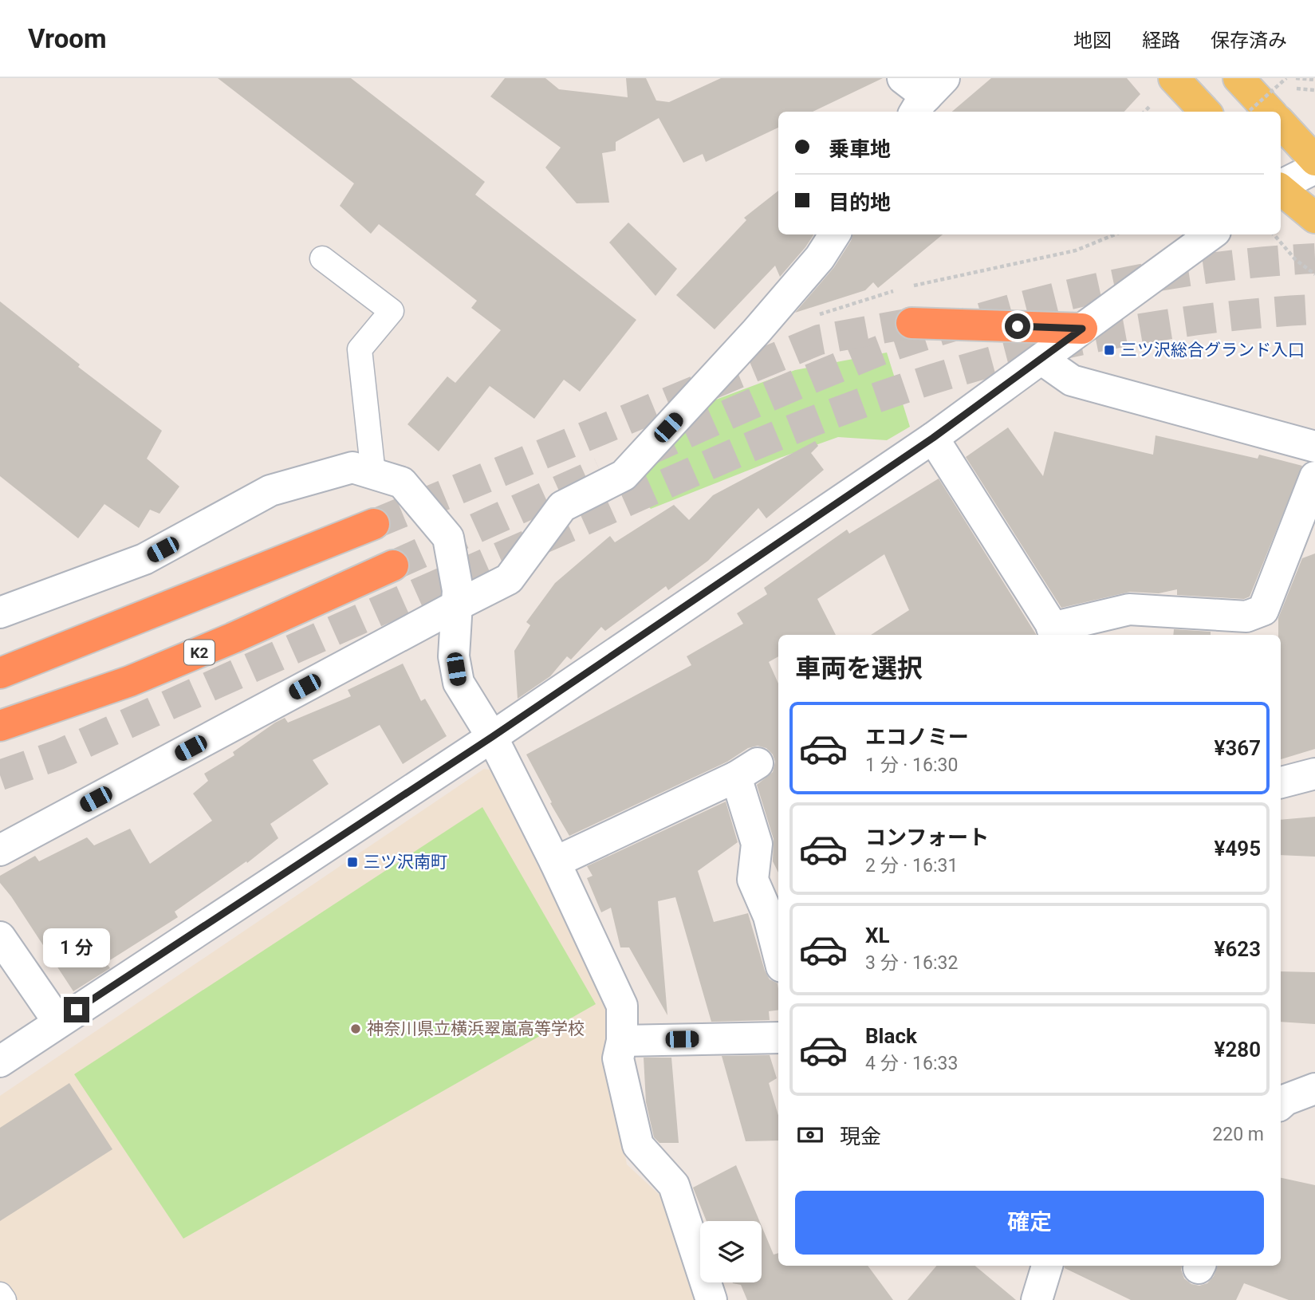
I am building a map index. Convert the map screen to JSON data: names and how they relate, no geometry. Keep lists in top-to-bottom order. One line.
{"streets":{"highway":["K2"]},"places":{"transit":["三ツ沢総合グランド入口","三ツ沢南町"],"other":["神奈川県立横浜翠嵐高等学校"]},"page":{"header":"Vroom","nav":["地図","経路","保存済み"],"banner":["乗車地","目的地"],"heading":"車両を選択","list":[{"name":"エコノミー","note":"1 分 · 16:30","value":"¥367"},{"name":"コンフォート","note":"2 分 · 16:31","value":"¥495"},{"name":"XL","note":"3 分 · 16:32","value":"¥623"},{"name":"Black","note":"4 分 · 16:33","value":"¥280"}],"bubble":"1 分","pay":["現金","220 m"],"buttons":"確定"}}
